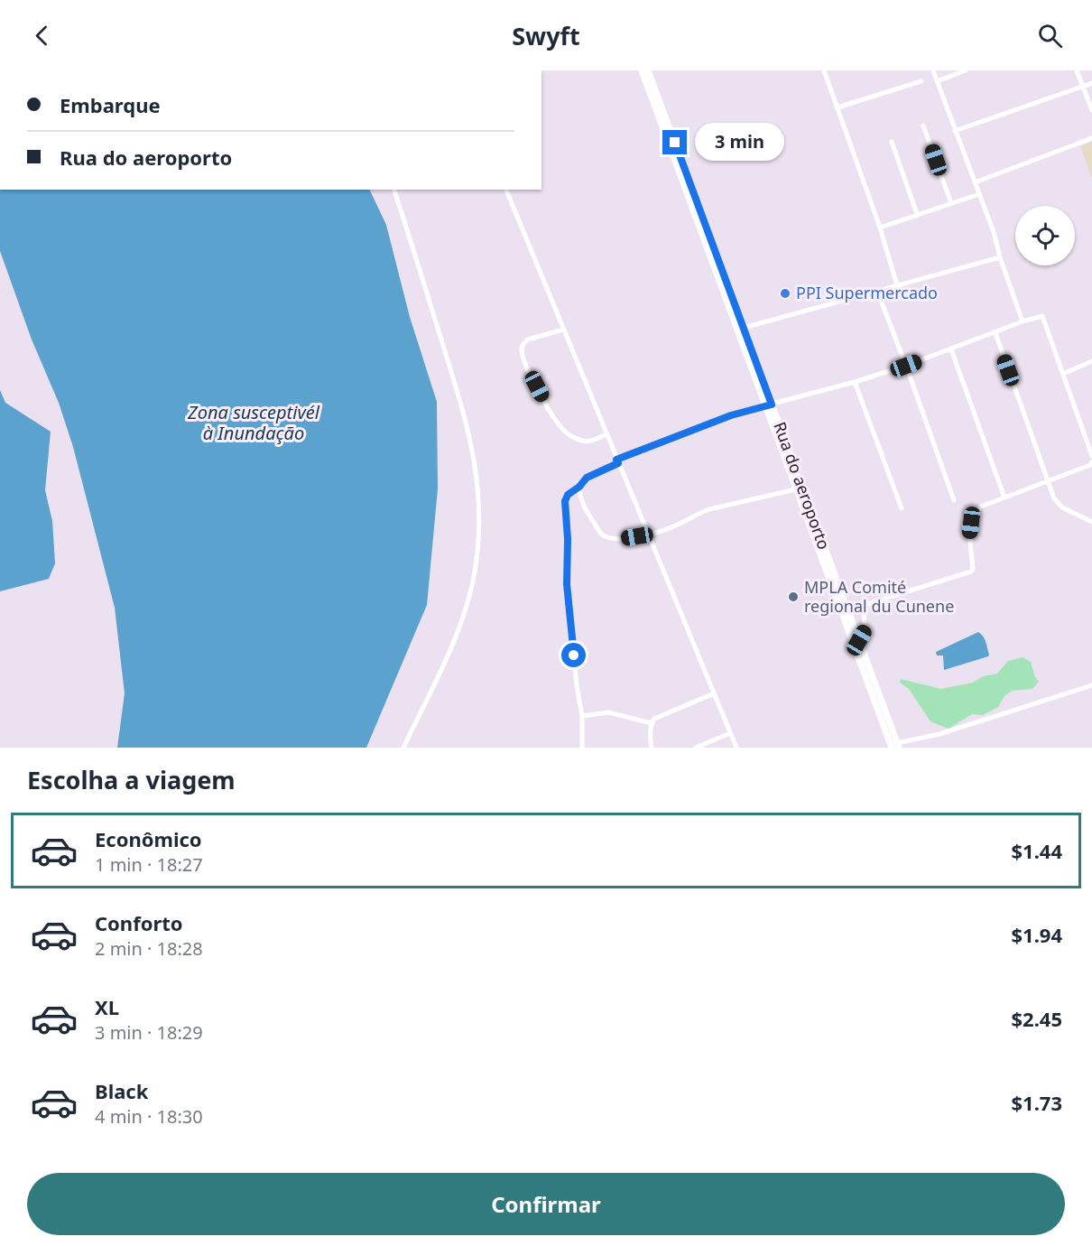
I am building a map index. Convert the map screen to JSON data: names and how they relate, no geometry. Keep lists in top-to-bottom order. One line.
{"streets":{"main road":["Rua do aeroporto"]},"water":["Zona susceptivél à Inundação"],"places":["PPI Supermercado","MPLA Comité regional du Cunene"],"page":{"header":"Swyft","banner":["Embarque","Rua do aeroporto"],"bubble":"3 min","heading":"Escolha a viagem","list":[{"name":"Econômico","note":"1 min · 18:27","value":"$1.44"},{"name":"Conforto","note":"2 min · 18:28","value":"$1.94"},{"name":"XL","note":"3 min · 18:29","value":"$2.45"},{"name":"Black","note":"4 min · 18:30","value":"$1.73"}],"buttons":"Confirmar"}}
